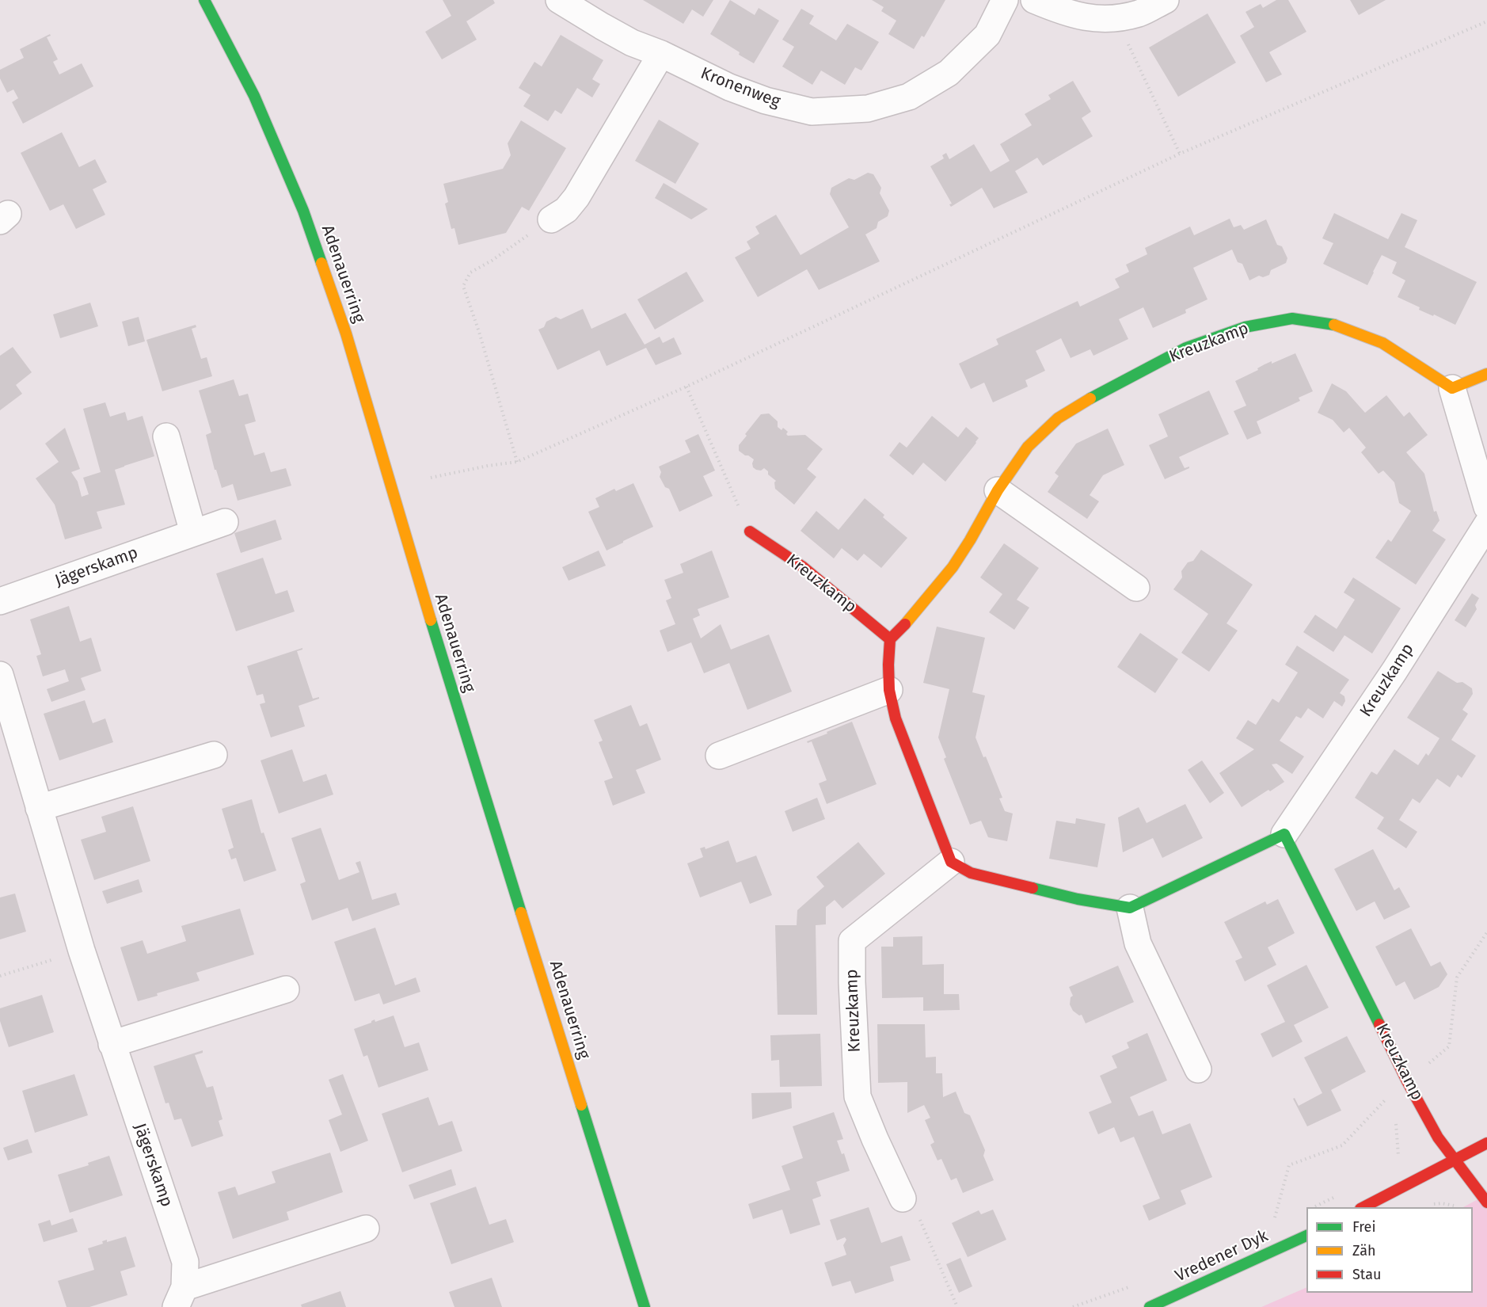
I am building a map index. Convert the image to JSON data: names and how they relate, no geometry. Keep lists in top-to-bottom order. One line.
{"streets":{"street":["Kronenweg","Adenauerring","Kreuzkamp","Jägerskamp","Vredener Dyk"]},"legend":["Frei","Zäh","Stau"]}
